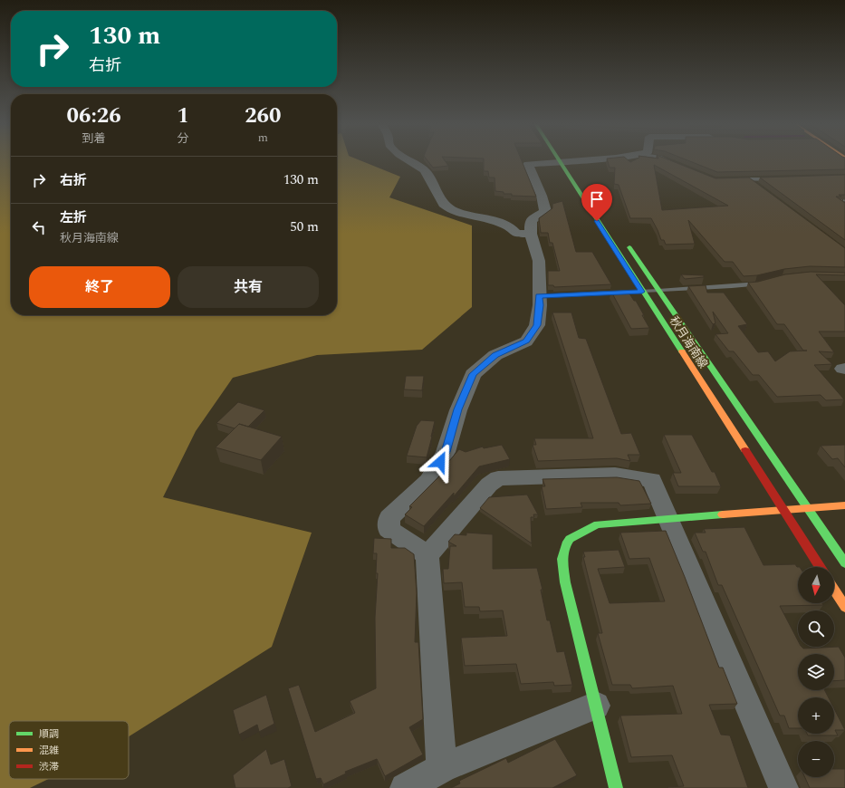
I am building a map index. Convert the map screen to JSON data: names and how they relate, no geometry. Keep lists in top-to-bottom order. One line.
{"streets":{"main road":["秋月海南線"]},"legend":["順調","混雑","渋滞"],"north":"bottom","page":{"turn":["130 m","右折"],"eta":["06:26","到着","1","分","260","m"],"list":[{"name":"右折","value":"130 m"},{"name":"左折","note":"秋月海南線","value":"50 m"}],"buttons":["終了","共有"],"map_buttons":["+","−"]}}
